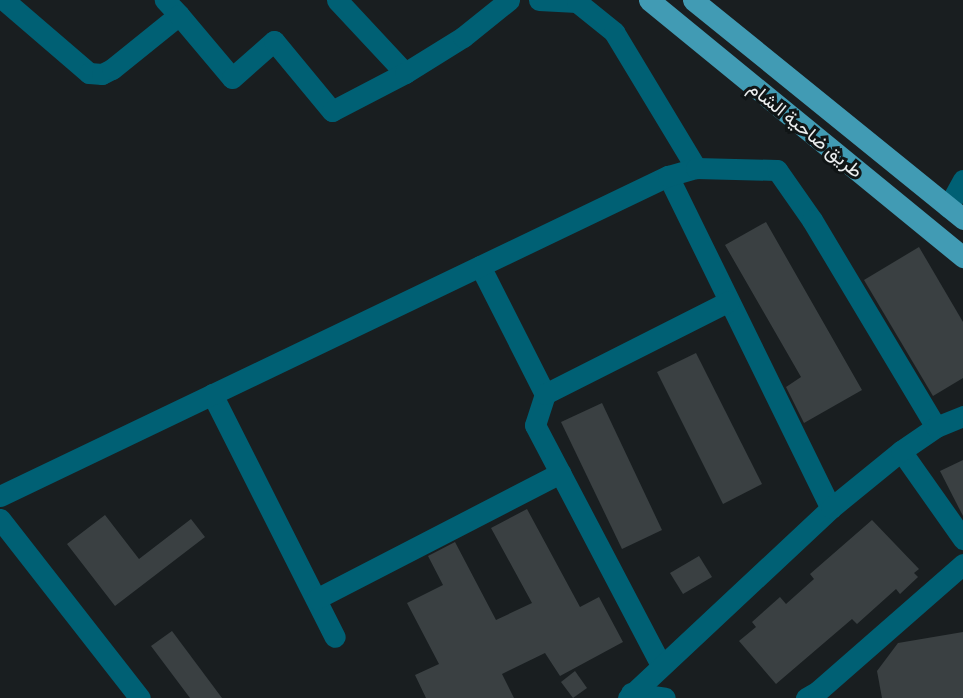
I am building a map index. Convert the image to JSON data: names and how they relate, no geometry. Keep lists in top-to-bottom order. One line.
{"streets":{"main road":["طريق ضاحية الشام"]}}
